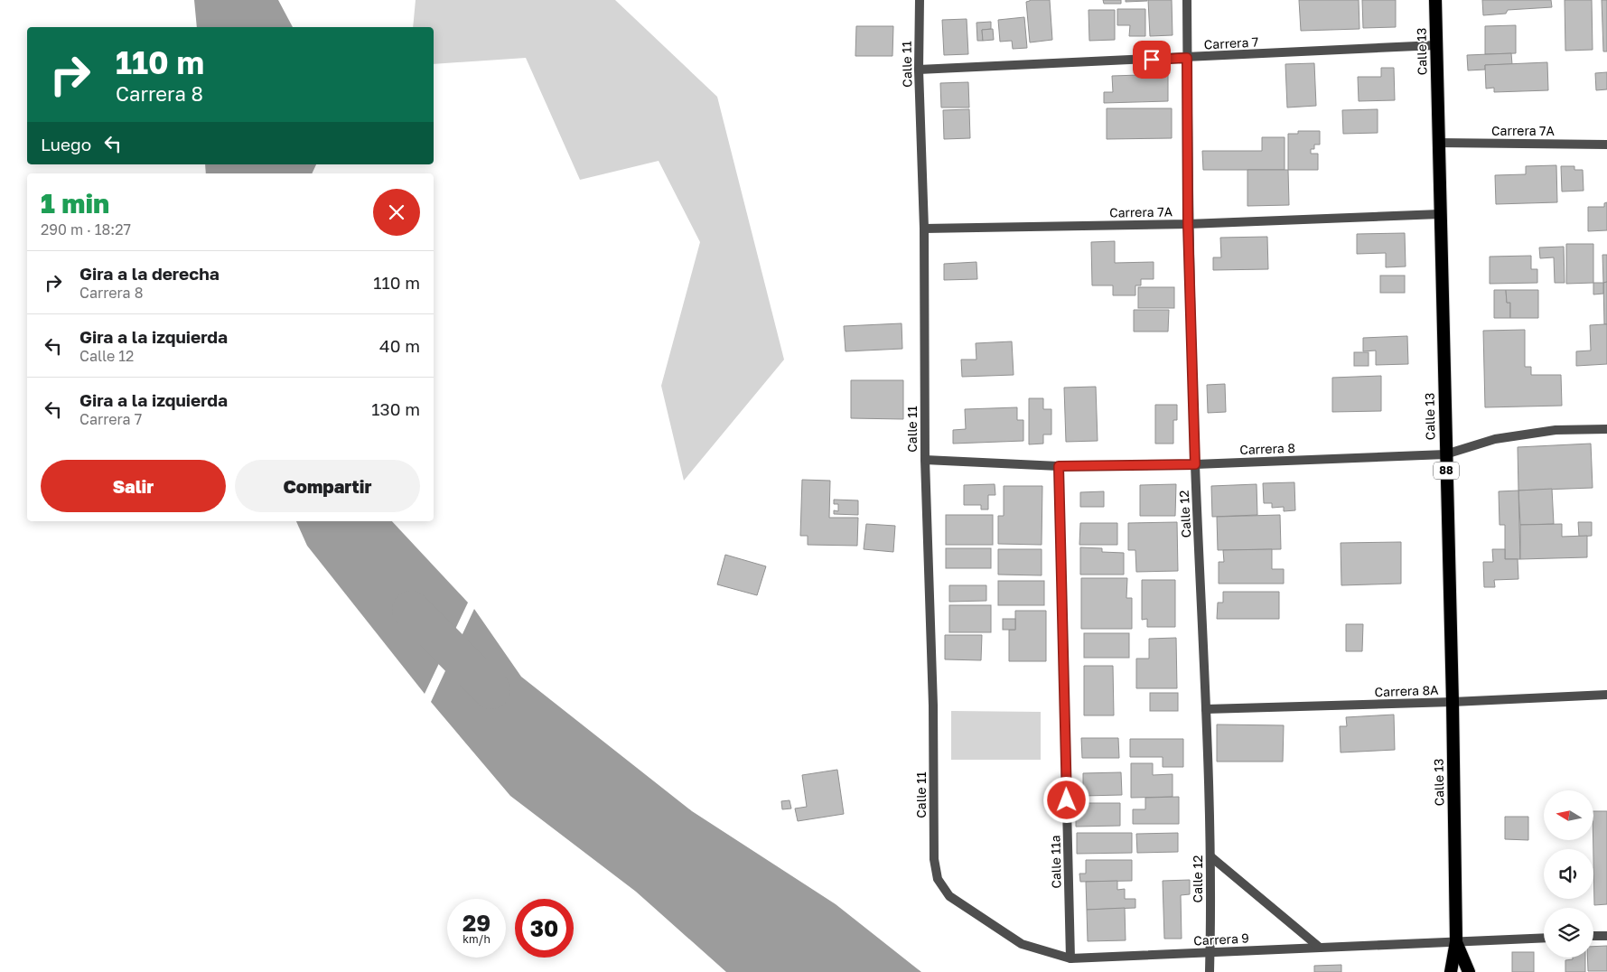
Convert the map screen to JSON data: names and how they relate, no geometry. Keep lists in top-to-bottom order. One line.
{"streets":{"highway":["Calle 13","88"],"street":["Carrera 7","Calle 11","Carrera 7A","Carrera 8","Calle 12","Carrera 8A","Calle 11a","Carrera 9"]},"crossings":[["Carrera 7","Calle 13"],["Carrera 7","Calle 11"],["Carrera 7","Calle 12"],["Calle 13","Carrera 7A"],["Calle 13","Carrera 8"],["Calle 13","Carrera 8A"],["Calle 13","Carrera 9"],["Calle 11","Carrera 7A"],["Calle 11","Carrera 8"],["Calle 11","Carrera 9"],["Carrera 7A","Calle 12"],["Carrera 8","Calle 12"],["Carrera 8","Calle 11a"],["Calle 12","Carrera 8A"],["Calle 12","Carrera 9"],["Calle 11a","Carrera 9"]],"north":"left","page":{"turn":["110 m","Carrera 8"],"then":"Luego","heading":["1 min","290 m · 18:27"],"list":[{"name":"Gira a la derecha","note":"Carrera 8","value":"110 m"},{"name":"Gira a la izquierda","note":"Calle 12","value":"40 m"},{"name":"Gira a la izquierda","note":"Carrera 7","value":"130 m"}],"buttons":["Salir","Compartir"],"speed":"29 km/h","limit":"30"}}
